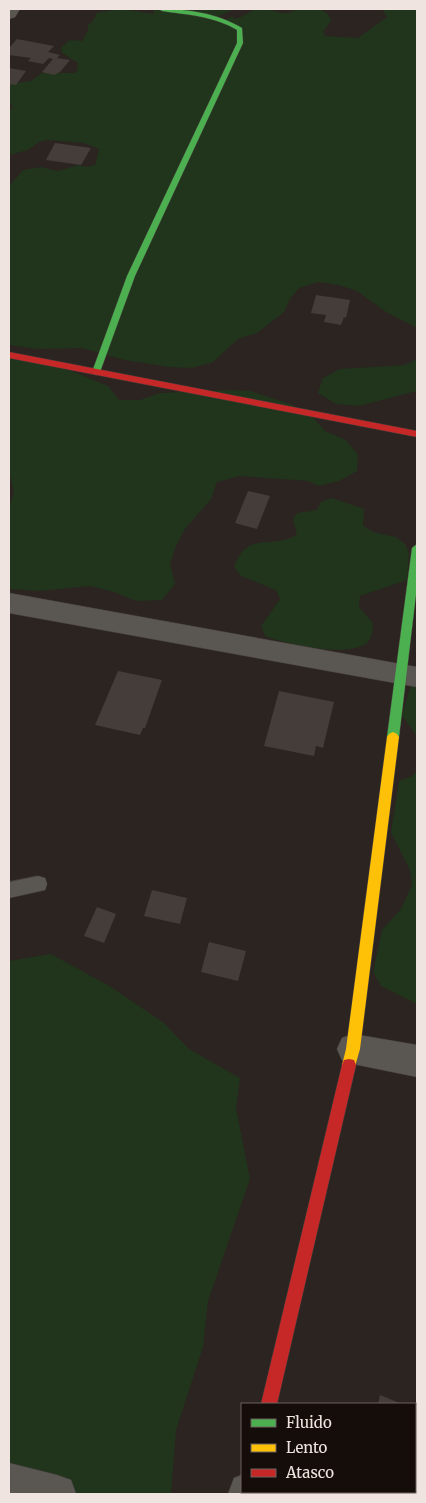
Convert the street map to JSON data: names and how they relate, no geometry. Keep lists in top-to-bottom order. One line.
{"legend":["Fluido","Lento","Atasco"]}
